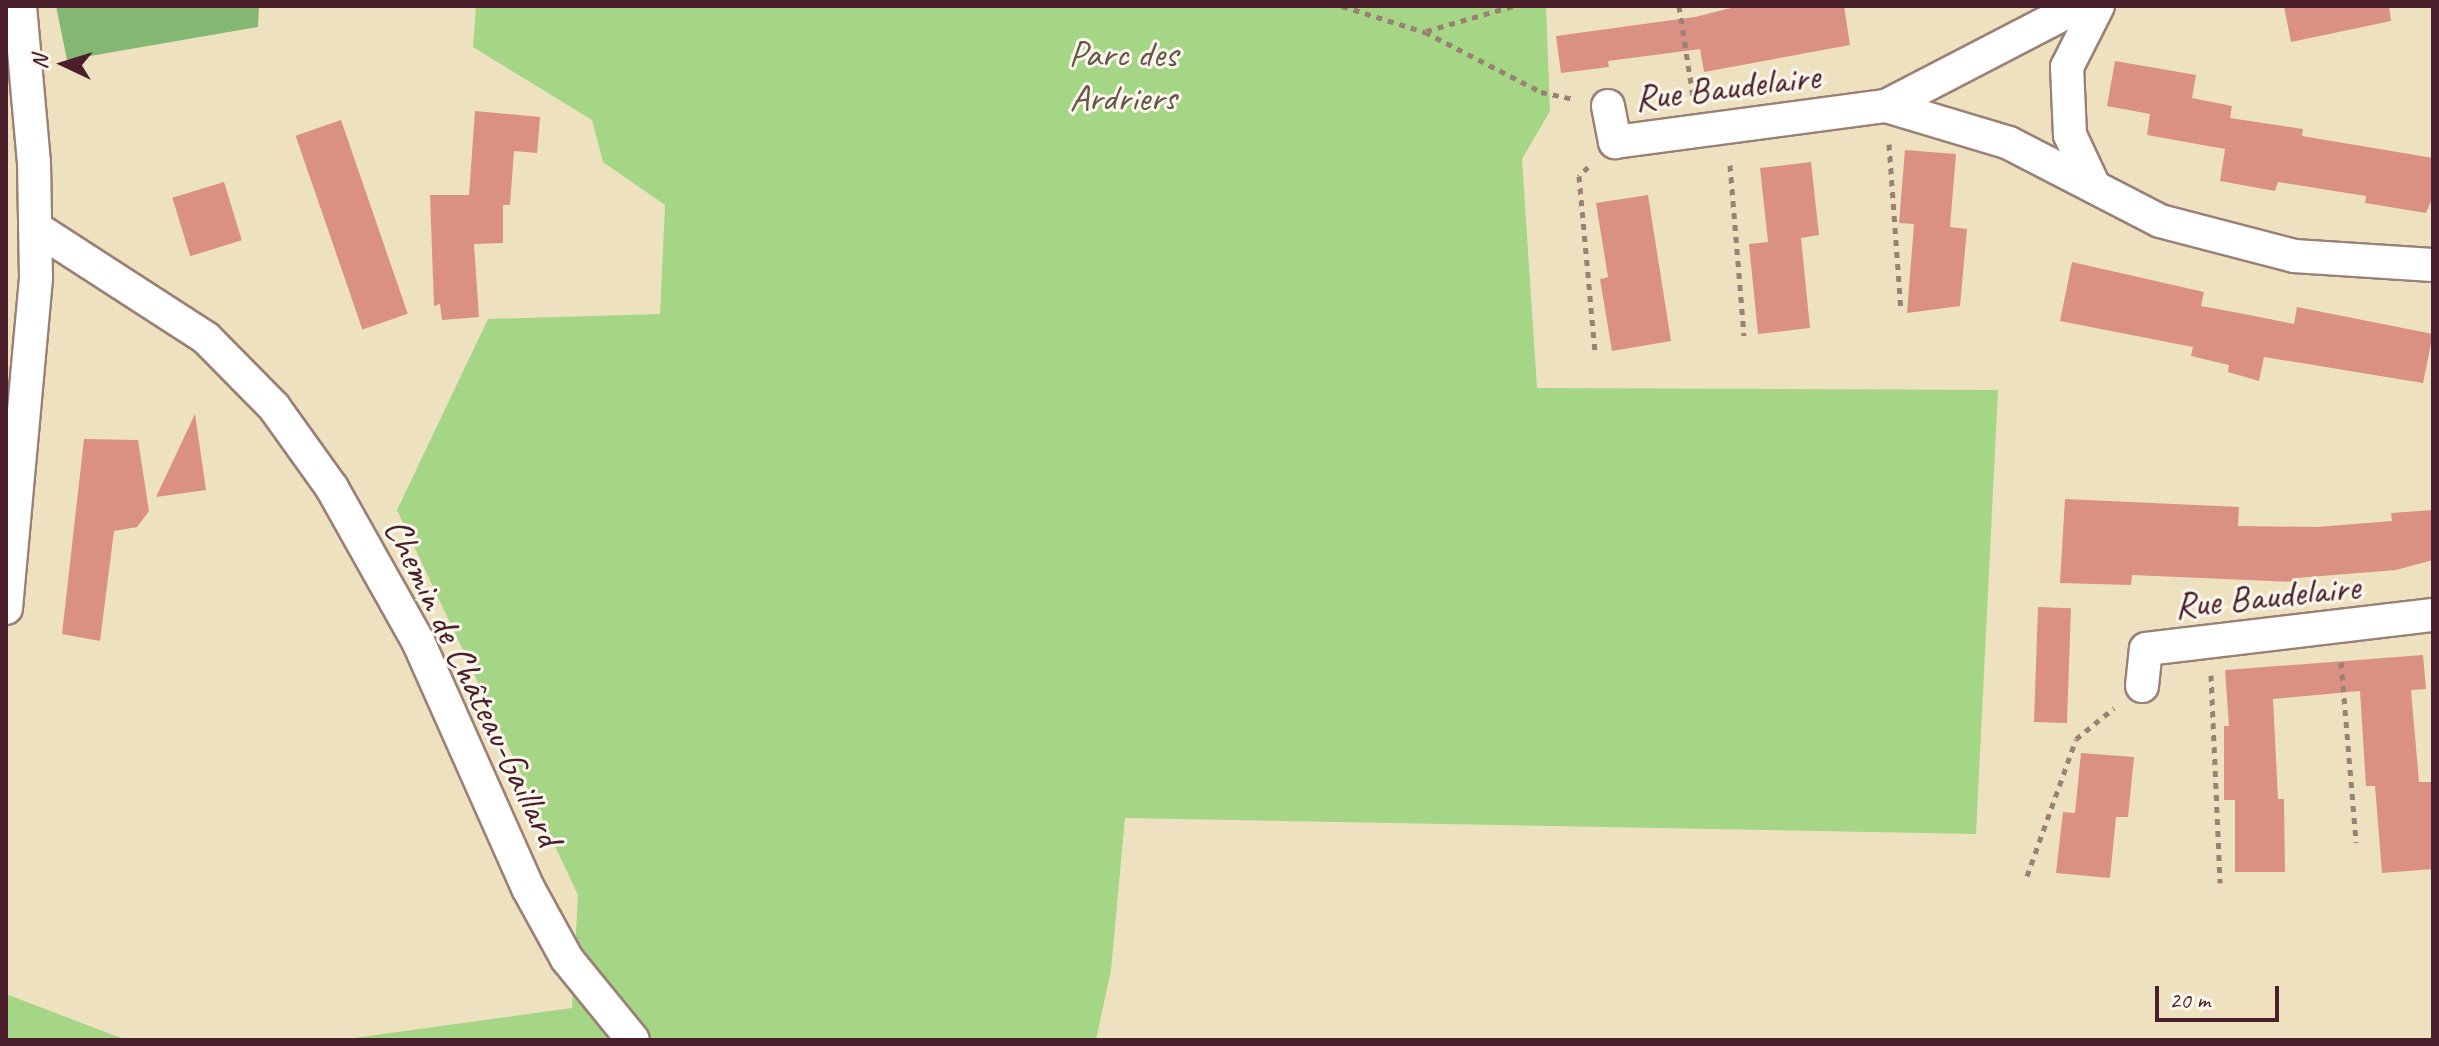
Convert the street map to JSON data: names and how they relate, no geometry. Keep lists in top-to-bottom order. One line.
{"streets":{"street":["Rue Baudelaire","Chemin de Château-Gaillard"]},"parks":["Parc des Ardriers"],"scale_bar":"20 m","north":"left"}
